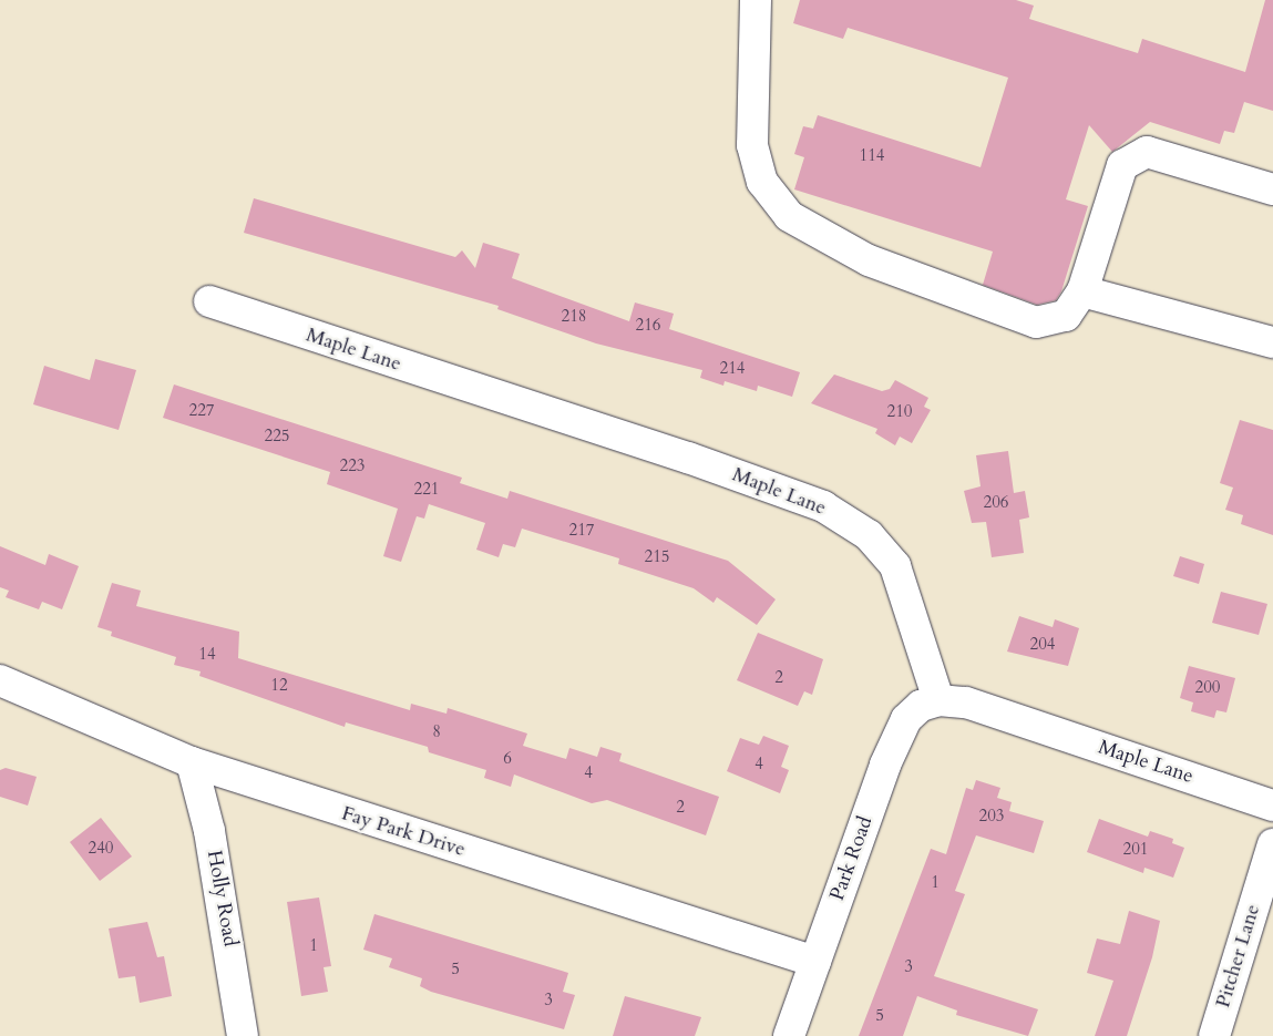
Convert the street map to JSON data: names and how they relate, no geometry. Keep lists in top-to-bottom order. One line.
{"streets":{"street":["Maple Lane","Fay Park Drive","Park Road","Holly Road","Pitcher Lane"]},"crossings":[["Maple Lane","Park Road"],["Fay Park Drive","Park Road"],["Fay Park Drive","Holly Road"]],"house_numbers":["114","218","216","214","227","210","225","223","221","206","217","215","204","14","2","12","200","8","6","4","4","2","203","240","201","1","1","3","5","3","5"]}
